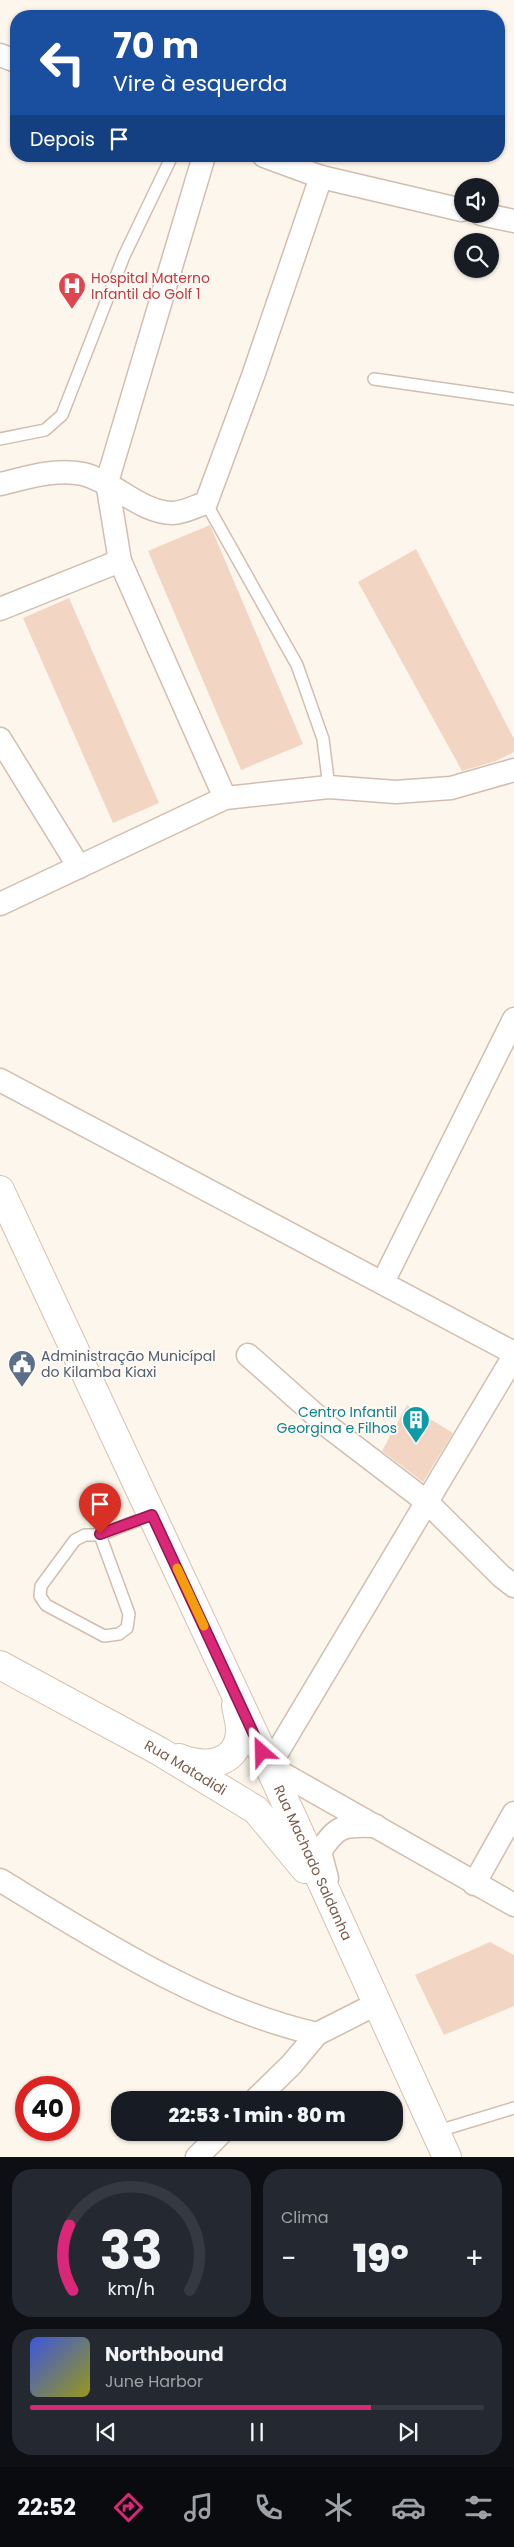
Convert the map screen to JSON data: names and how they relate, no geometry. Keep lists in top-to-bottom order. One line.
{"streets":{"street":["Rua Matadidi","Rua Machado Saldanha"]},"crossings":[["Rua Matadidi","Rua Machado Saldanha"]],"places":{"hospital":["Hospital Materno Infantil do Golf 1"],"public building":["Administração Municípal do Kilamba Kiaxi"],"building":["Centro Infantil Georgina e Filhos"]},"page":{"turn":["70 m","Vire à esquerda"],"then":"Depois","limit":"40","trip":"22:53 · 1 min · 80 m","tile":"Clima","heat":["−","19°","+"],"song":["Northbound","June Harbor"],"tabs":"22:52","gauge":["33","km/h"]}}
